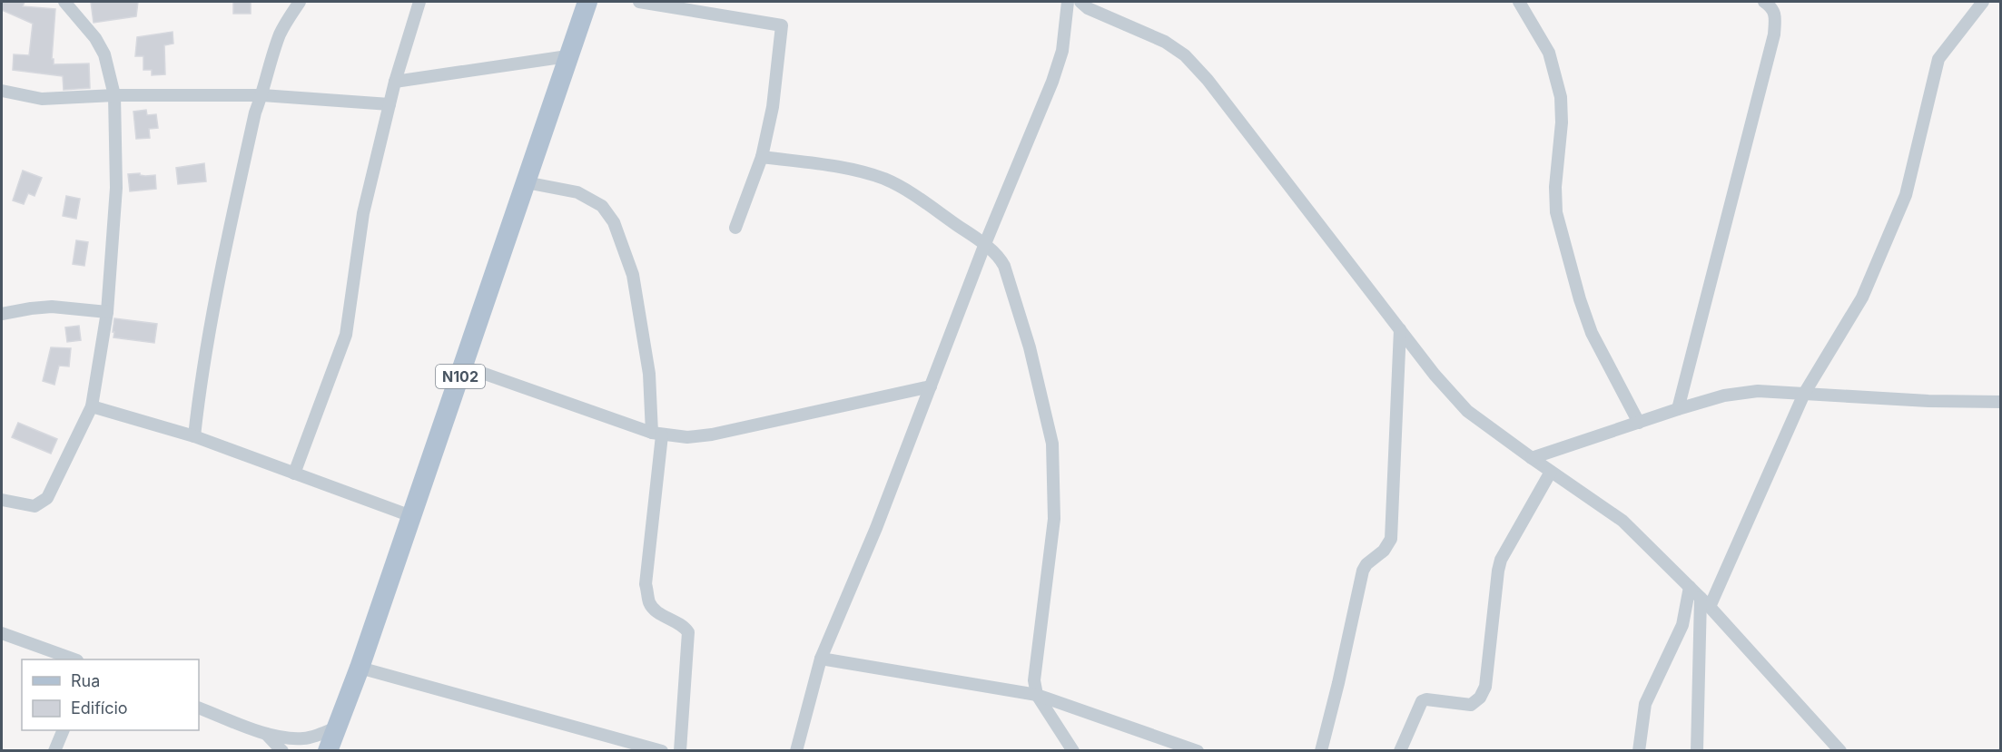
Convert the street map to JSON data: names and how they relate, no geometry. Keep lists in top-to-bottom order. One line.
{"streets":{"main road":["N102"]},"legend":["Rua","Edifício"]}
